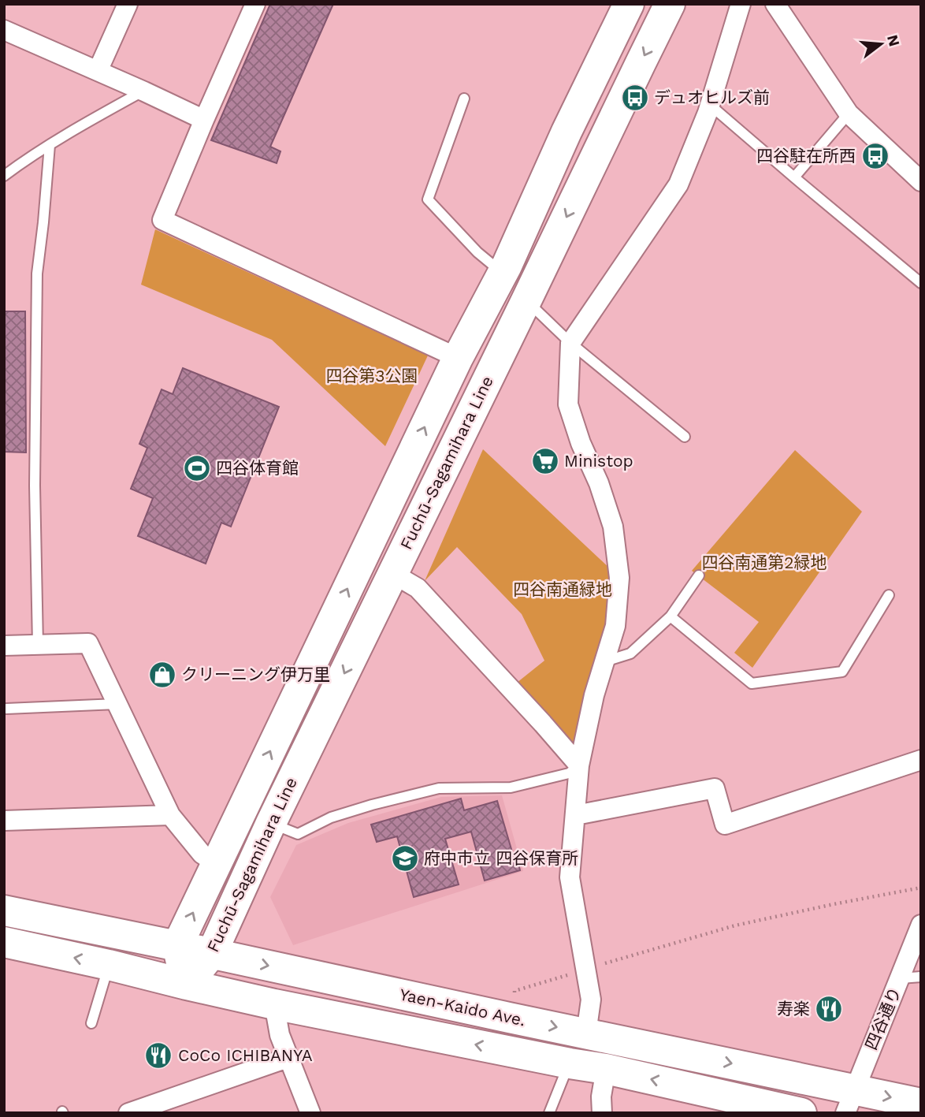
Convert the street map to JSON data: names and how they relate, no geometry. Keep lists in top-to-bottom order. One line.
{"streets":{"main road":["Fuchū-Sagamihara Line","Yaen-Kaido Ave."],"street":["四谷通り"]},"crossings":[["Fuchū-Sagamihara Line","Yaen-Kaido Ave."],["Yaen-Kaido Ave.","四谷通り"]],"parks":["四谷第3公園","四谷南通第2緑地","四谷南通緑地"],"places":{"bus stop":["デュオヒルズ前","四谷駐在所西"],"supermarket":["Ministop"],"sports":["四谷体育館"],"shop":["クリーニング伊万里"],"school or university":["府中市立 四谷保育所"],"restaurant":["寿楽","CoCo ICHIBANYA"]},"north":"right"}
